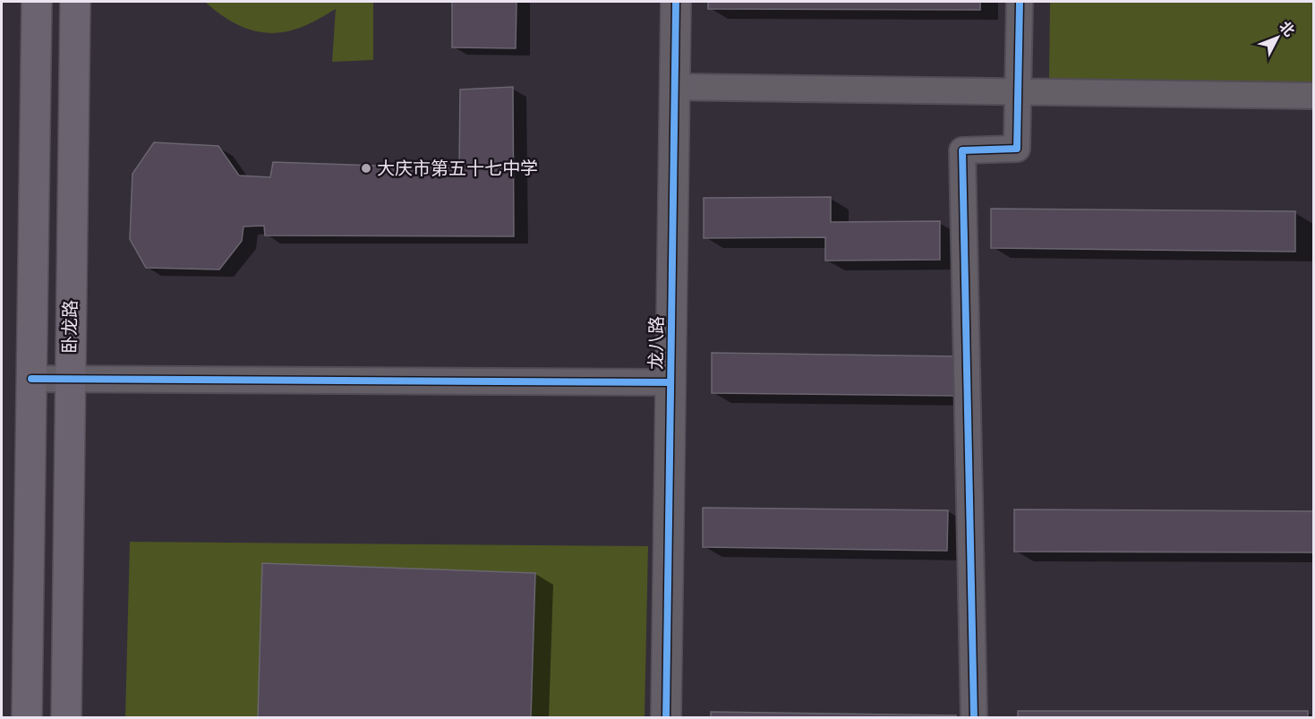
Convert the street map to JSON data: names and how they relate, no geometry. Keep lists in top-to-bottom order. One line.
{"streets":{"main road":["卧龙路"],"street":["龙八路"]},"places":["大庆市第五十七中学"],"north":"top right"}
